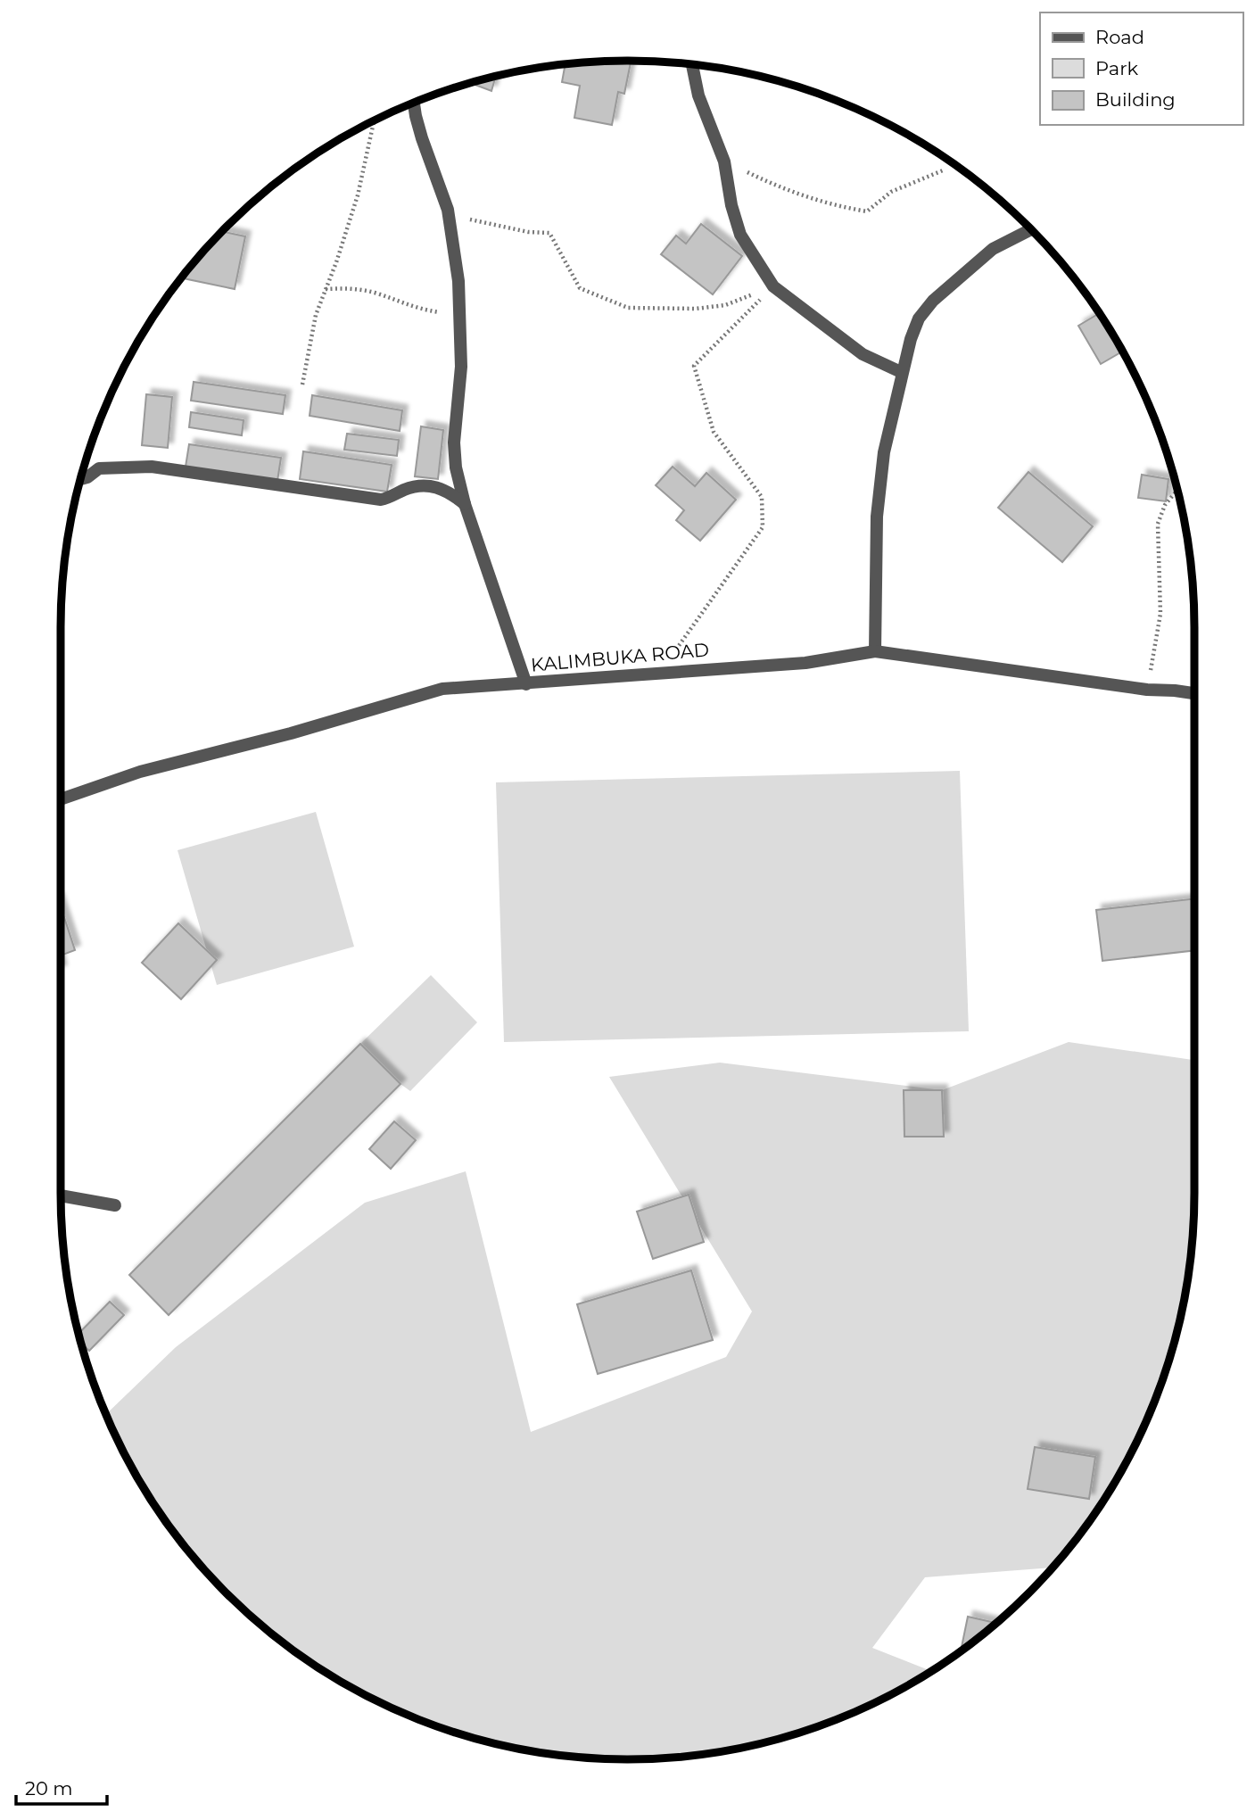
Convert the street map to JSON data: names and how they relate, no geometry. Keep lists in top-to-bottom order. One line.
{"streets":{"street":["KALIMBUKA ROAD"]},"legend":["Road","Park","Building"],"scale_bar":"20 m"}
